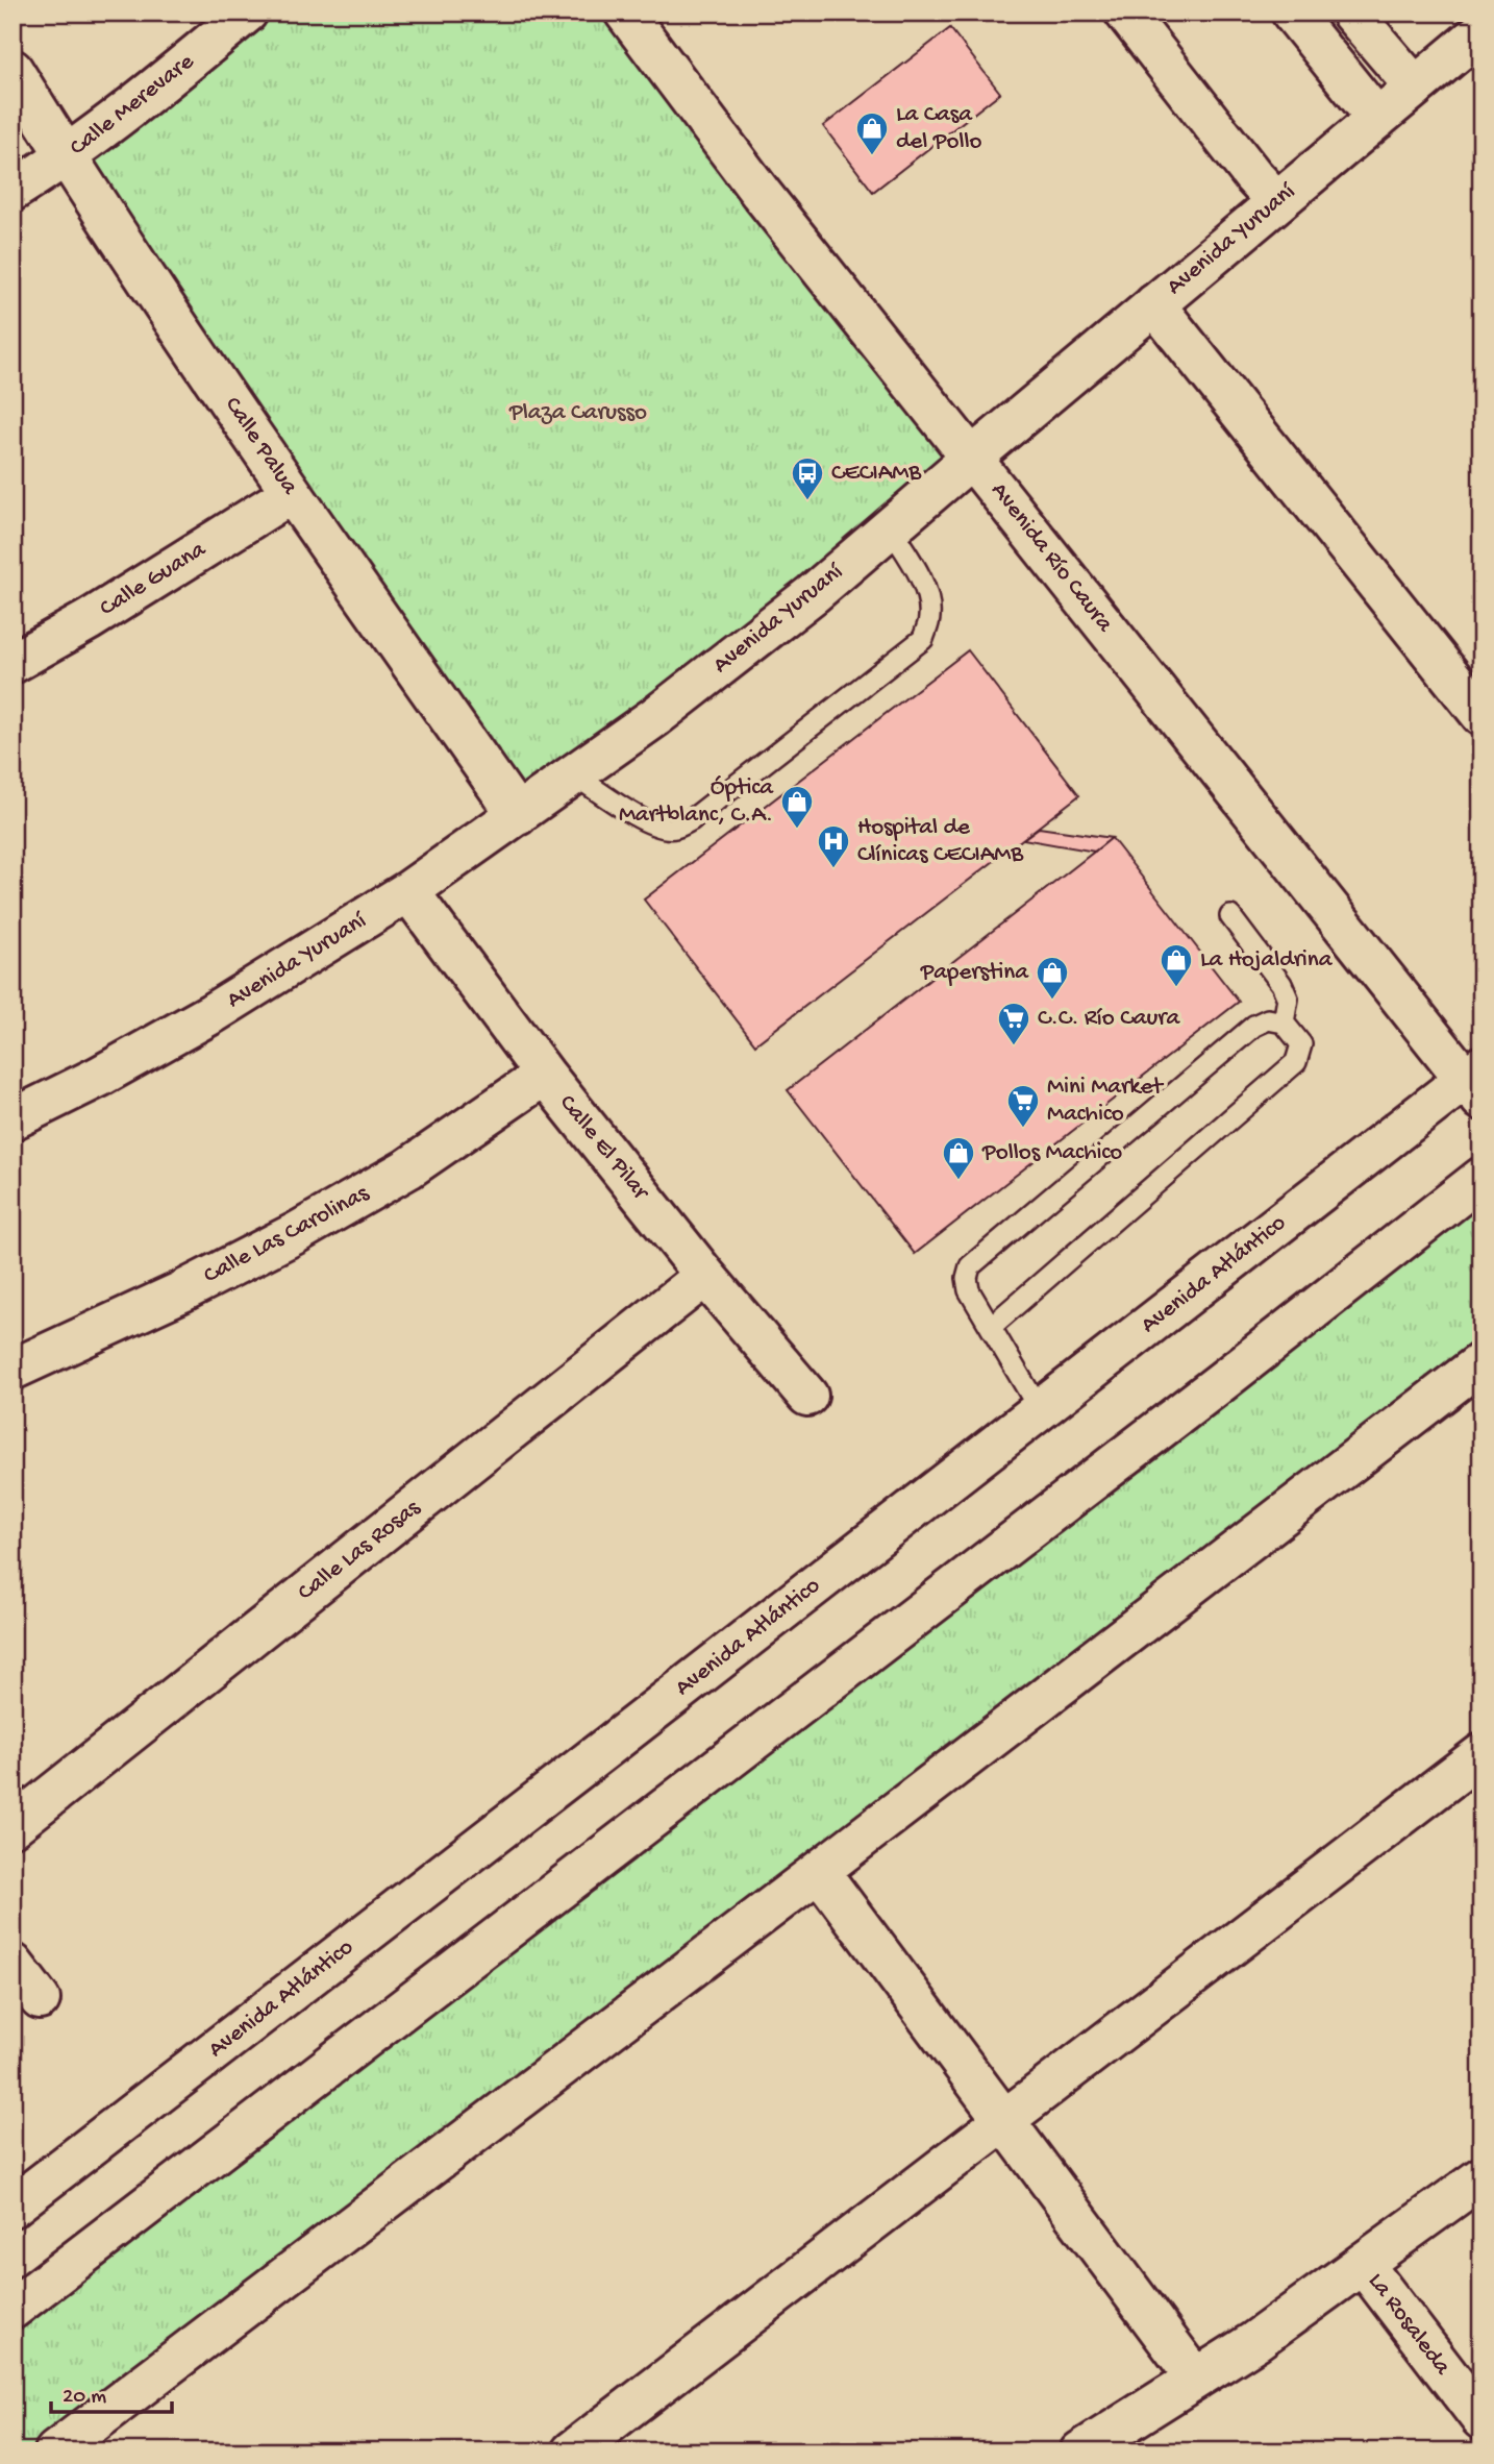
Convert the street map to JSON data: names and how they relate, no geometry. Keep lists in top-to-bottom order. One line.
{"streets":{"street":["Calle Merevare","Avenida Yuruaní","Calle Palua","Avenida Río Caura","Calle Guana","Calle El Pilar","Calle Las Carolinas","Avenida Atlántico","Calle Las Rosas","La Rosaleda"]},"crossings":[["Calle Merevare","Calle Palua"],["Avenida Yuruaní","Calle Palua"],["Avenida Yuruaní","Avenida Río Caura"],["Avenida Yuruaní","Calle El Pilar"],["Calle Palua","Calle Guana"],["Avenida Río Caura","Avenida Atlántico"],["Calle El Pilar","Calle Las Carolinas"],["Calle El Pilar","Calle Las Rosas"]],"parks":["Plaza Carusso"],"places":{"shop":["La Casa del Pollo","Óptica Martblanc, C.A.","La Hojaldrina","Paperstina","Pollos Machico"],"bus stop":["CECIAMB"],"hospital":["Hospital de Clínicas CECIAMB"],"supermarket":["C.C. Río Caura","Mini Market Machico"]},"scale_bar":"20 m"}
